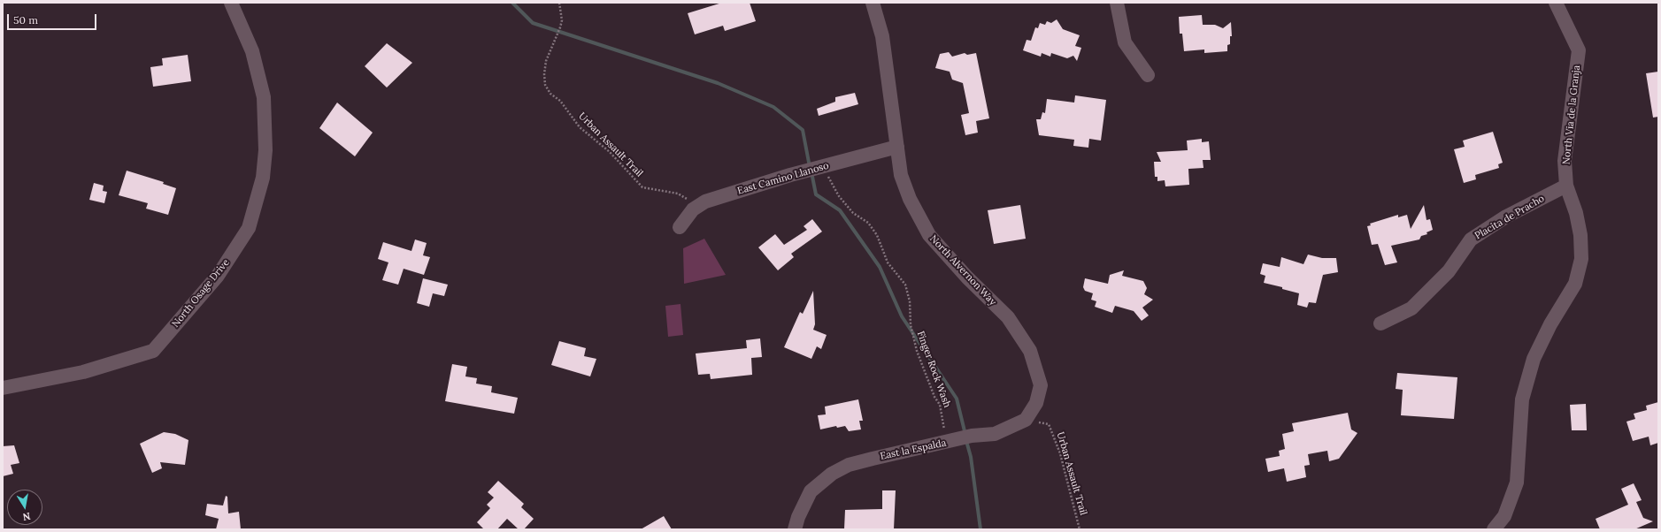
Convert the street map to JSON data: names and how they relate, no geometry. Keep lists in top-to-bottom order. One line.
{"streets":{"street":["North Via de la Granja","East Camino Llanoso","Placita de Pracho","North Alvernon Way","North Osage Drive","East la Espalda"],"path":["Urban Assault Trail","Finger Rock Wash"]},"crossings":[["North Via de la Granja","Placita de Pracho"],["Urban Assault Trail","East Camino Llanoso"],["Urban Assault Trail","North Alvernon Way"],["Urban Assault Trail","East la Espalda"],["East Camino Llanoso","North Alvernon Way"],["North Alvernon Way","East la Espalda"],["Finger Rock Wash","East la Espalda"]],"scale_bar":"50 m","north":"bottom"}
